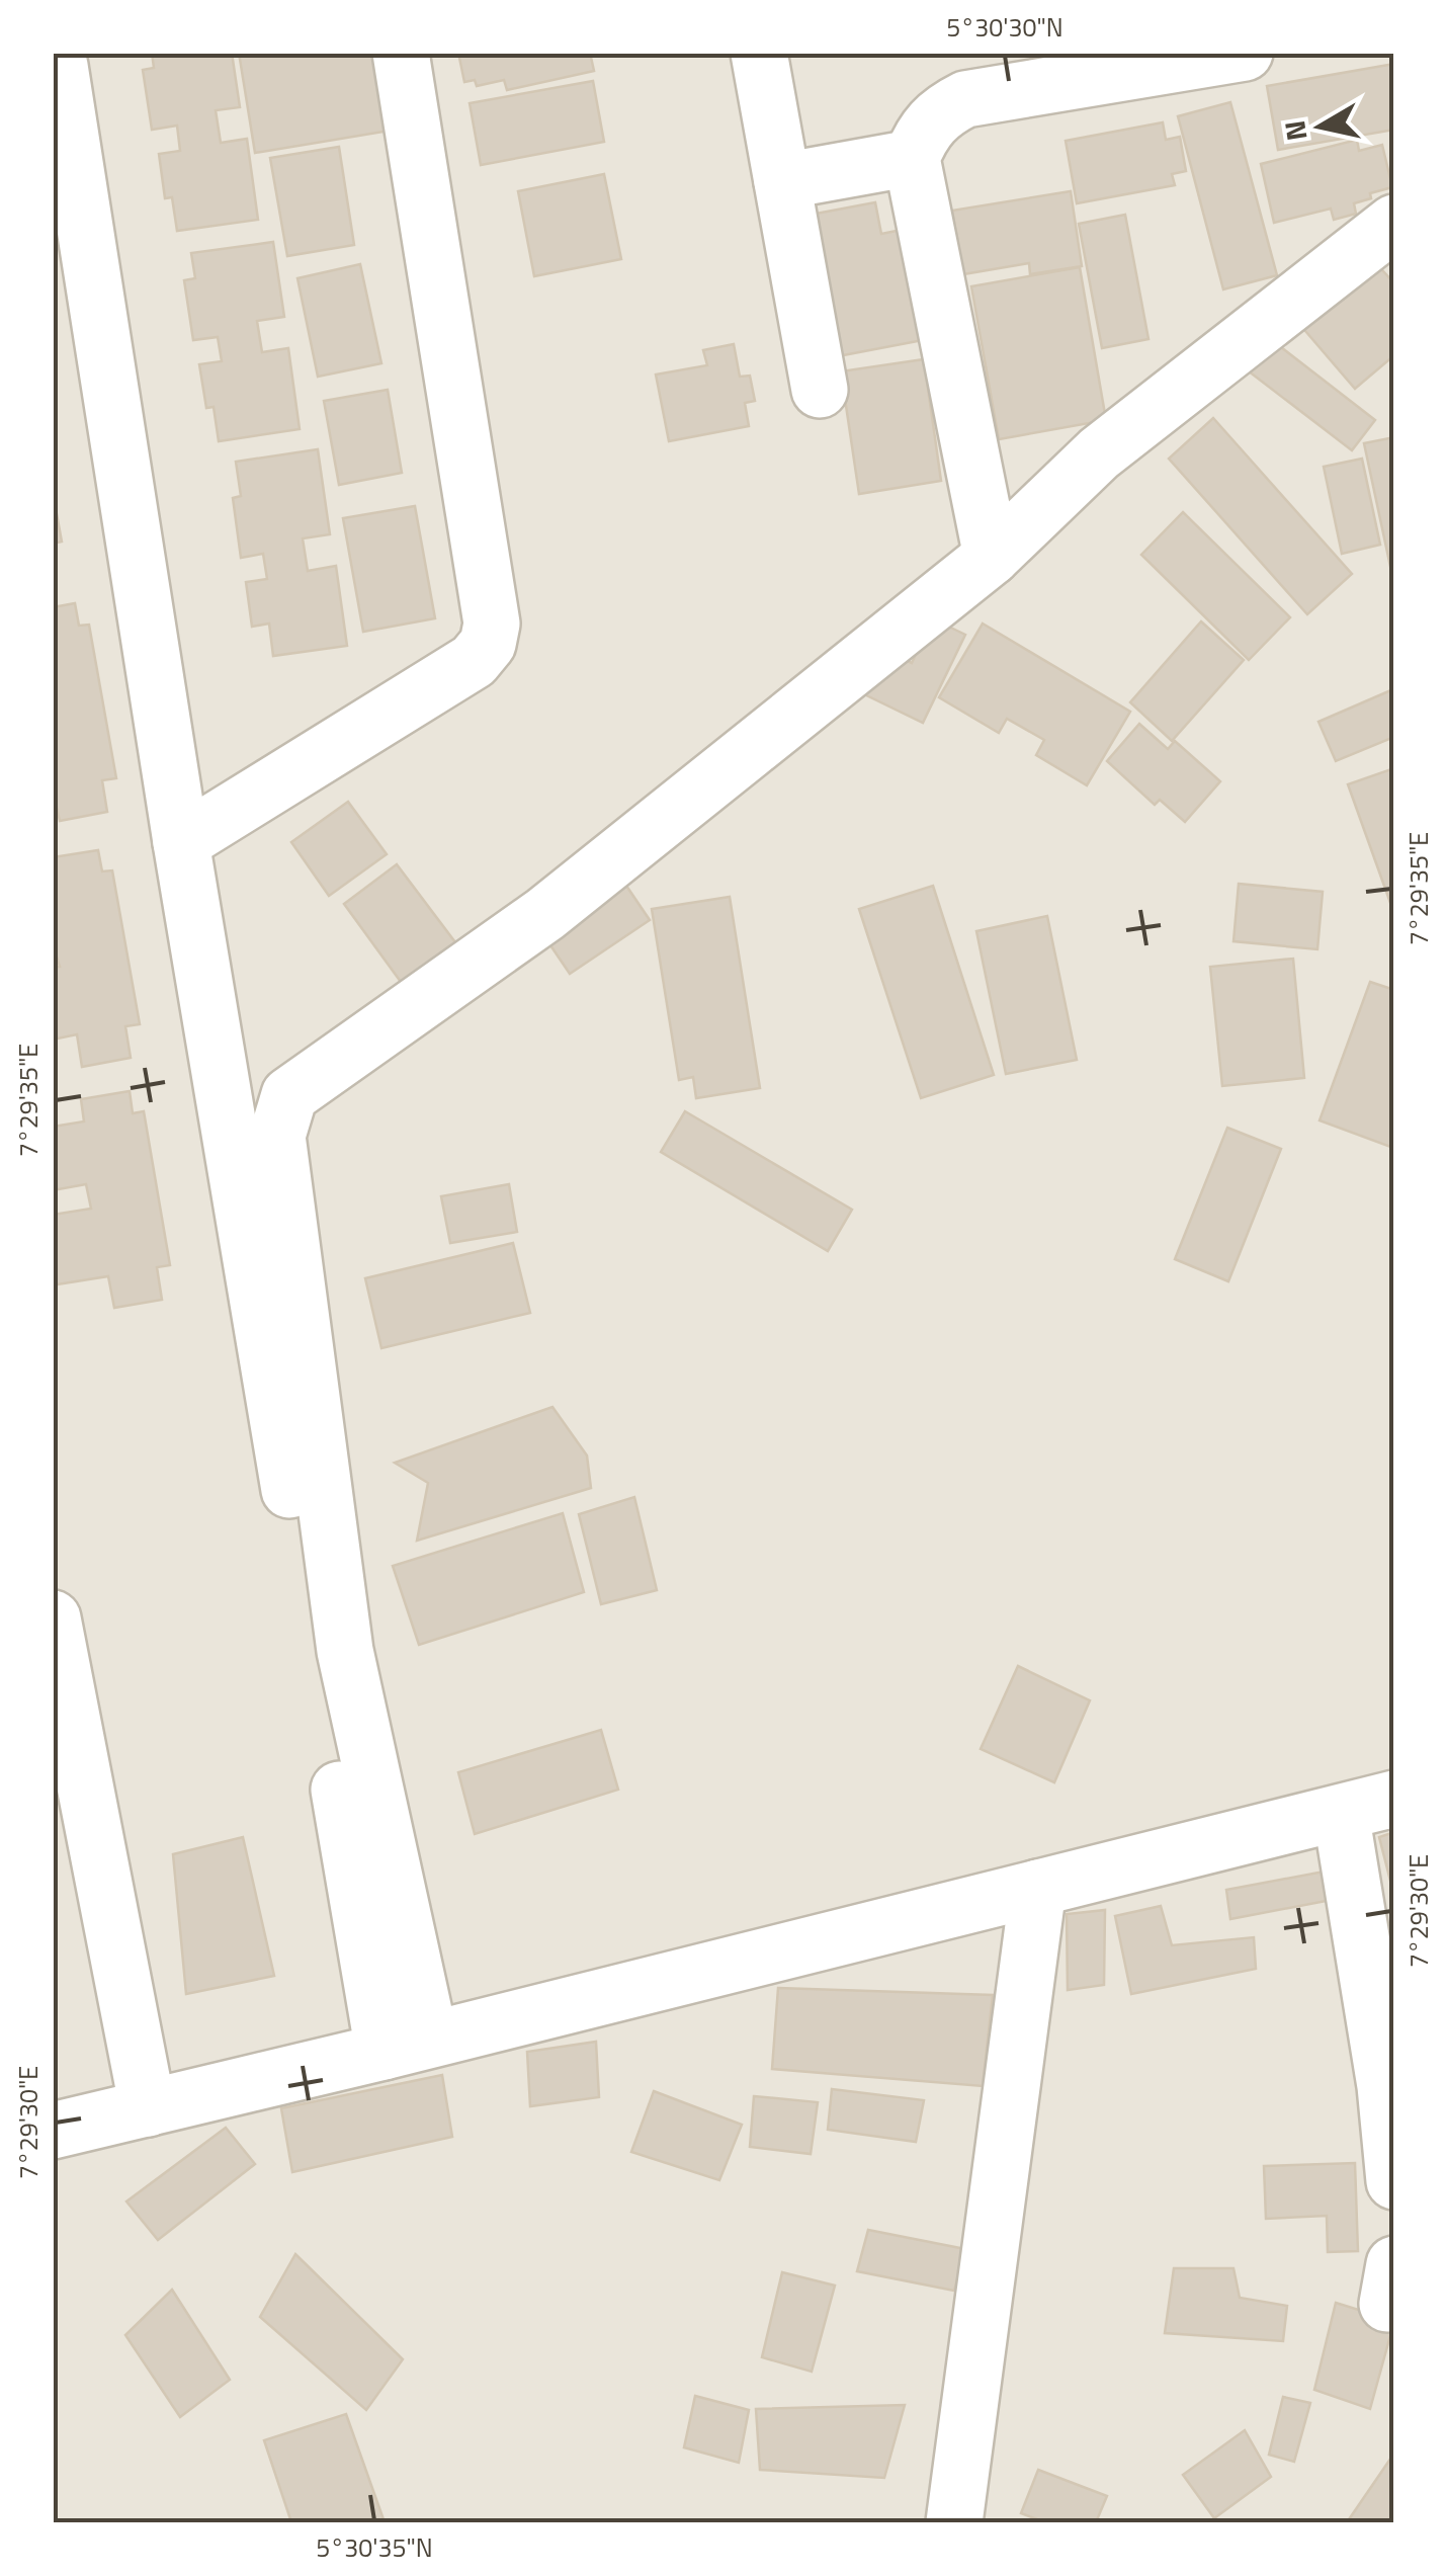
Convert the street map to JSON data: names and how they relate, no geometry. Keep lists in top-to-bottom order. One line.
{"north":"left","coordinates":["5°30'30\"N","7°29'35\"E","7°29'30\"E","5°30'35\"N"]}
